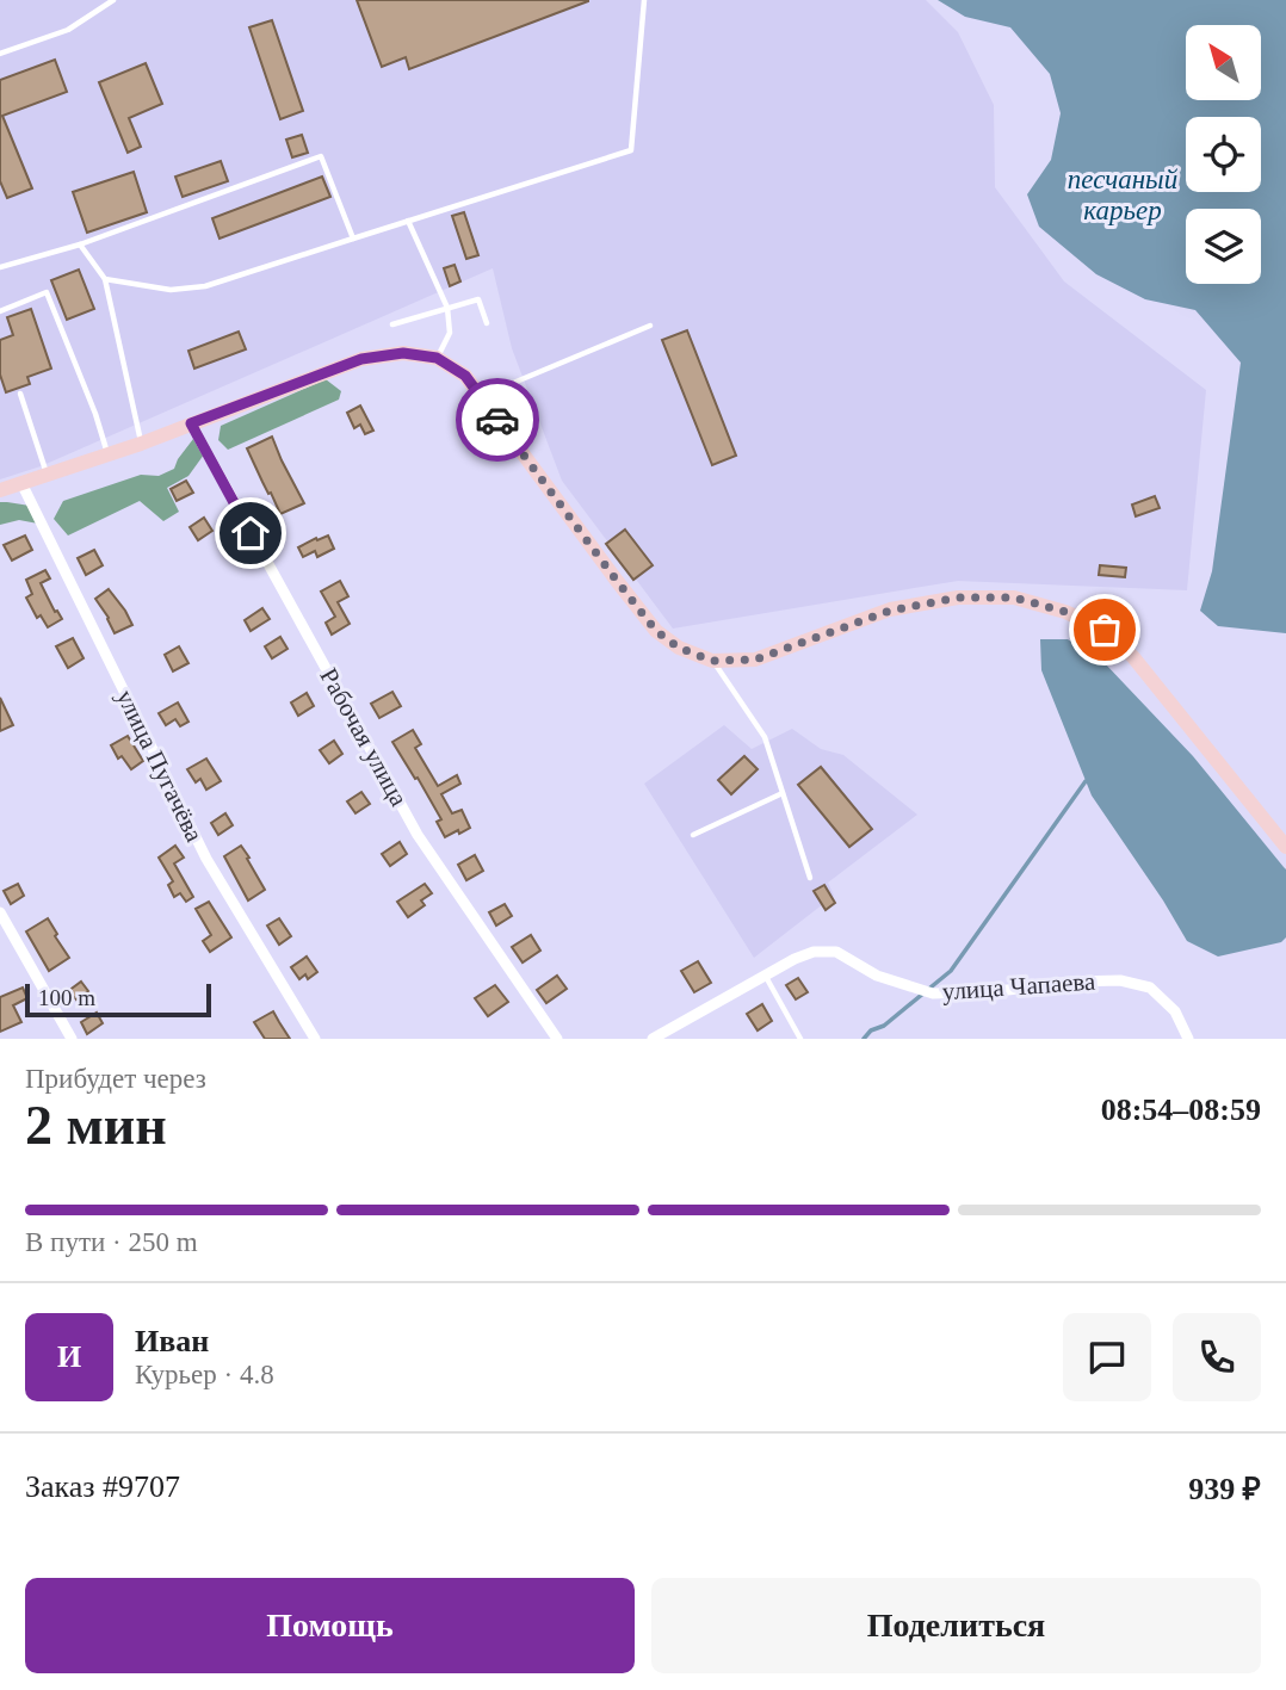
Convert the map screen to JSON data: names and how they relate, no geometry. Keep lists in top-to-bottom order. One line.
{"streets":{"street":["Рабочая улица","улица Пугачёва","улица Чапаева"]},"water":["песчаный карьер"],"scale_bar":"100 m","north":"top left","page":{"scale":"100 m","heading":["2 мин","Прибудет через","08:54–08:59"],"panel":["Иван","Курьер · 4.8","Заказ #9707","939 ₽"],"bar":"В пути · 250 m","round":"И","buttons":["Помощь","Поделиться"]}}
